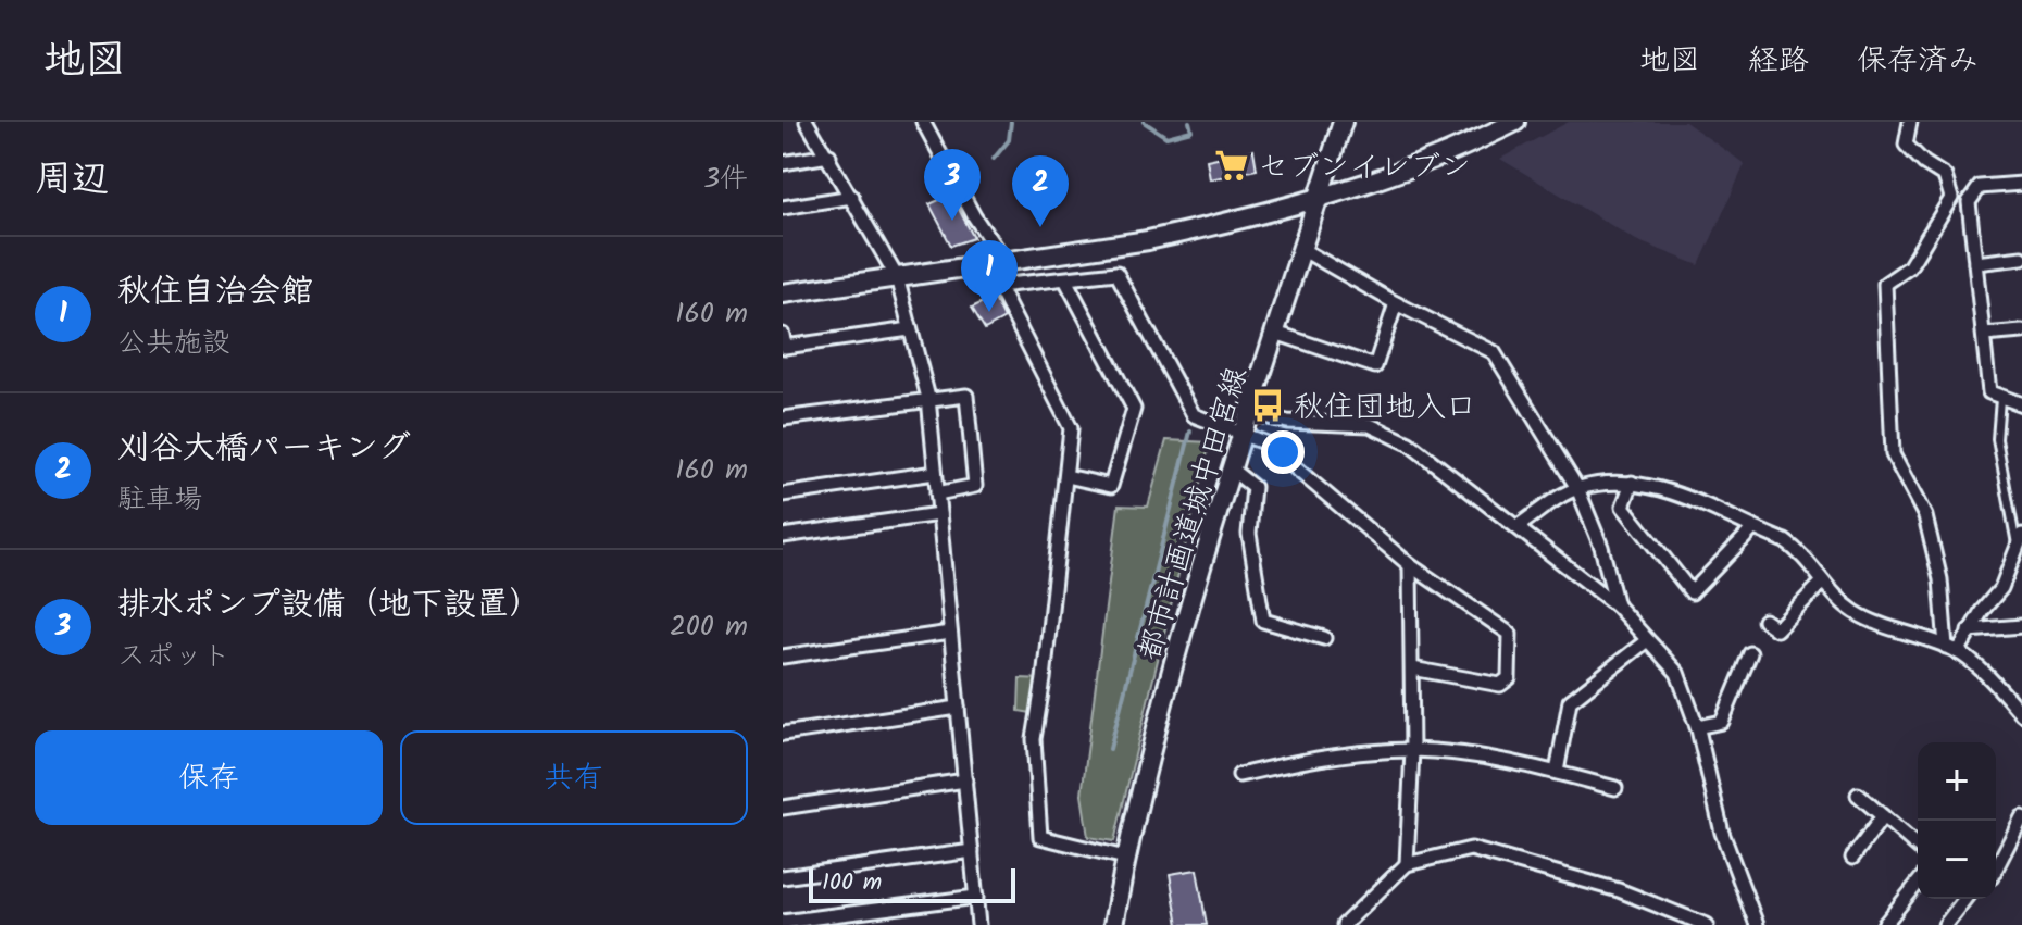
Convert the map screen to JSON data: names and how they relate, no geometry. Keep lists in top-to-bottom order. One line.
{"streets":{"street":["都市計画道城中田宮線"]},"places":{"supermarket":["セブンイレブン"],"bus stop":["秋住団地入口"]},"scale_bar":"100 m","page":{"header":"地図","nav":["地図","経路","保存済み"],"heading":["周辺","3件"],"pins":["3","2","1"],"list":[{"mark":"1","name":"秋住自治会館","note":"公共施設","value":"160 m"},{"mark":"2","name":"刈谷大橋パーキング","note":"駐車場","value":"160 m"},{"mark":"3","name":"排水ポンプ設備（地下設置）","note":"スポット","value":"200 m"}],"buttons":["保存","共有"],"map_buttons":["+","−"],"scale":"100 m"}}
